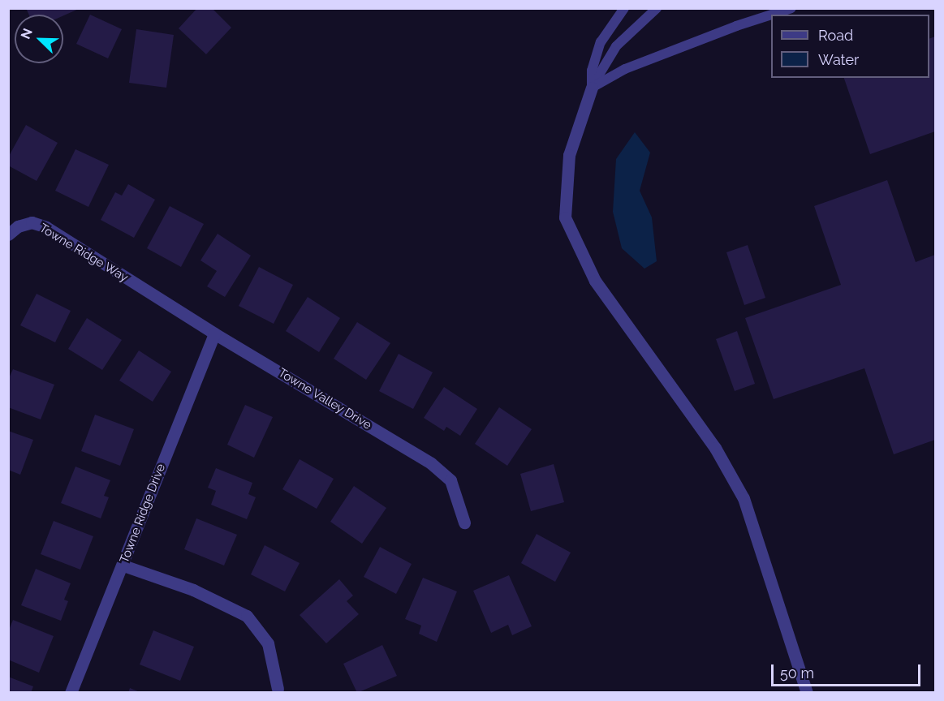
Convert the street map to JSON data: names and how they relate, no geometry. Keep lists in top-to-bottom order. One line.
{"streets":{"street":["Towne Ridge Way","Towne Valley Drive","Towne Ridge Drive"]},"crossings":[["Towne Ridge Way","Towne Valley Drive"],["Towne Valley Drive","Towne Ridge Drive"]],"legend":["Road","Water"],"scale_bar":"50 m","north":"top left"}
